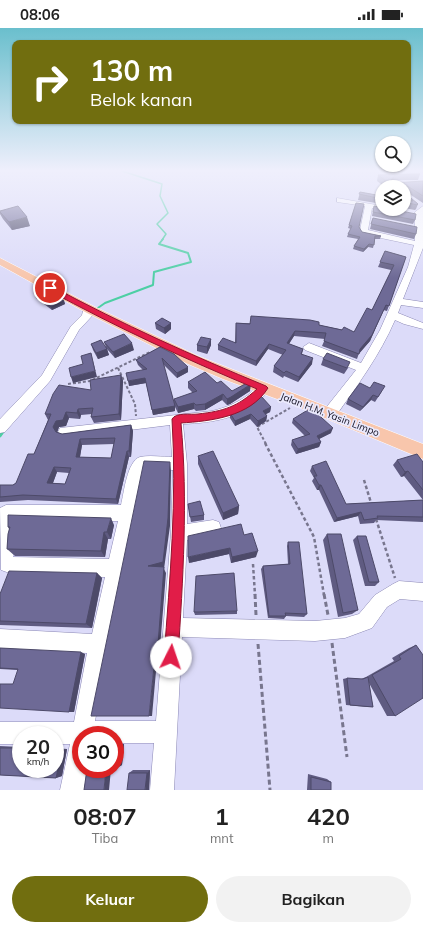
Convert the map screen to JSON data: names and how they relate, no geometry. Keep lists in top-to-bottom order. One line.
{"streets":{"main road":["Jalan H.M. Yasin Limpo"]},"page":{"status":"08:06","turn":["130 m","Belok kanan"],"speed":"20 km/h","limit":"30","eta":["08:07","Tiba","1","mnt","420","m"],"buttons":["Keluar","Bagikan"]}}
